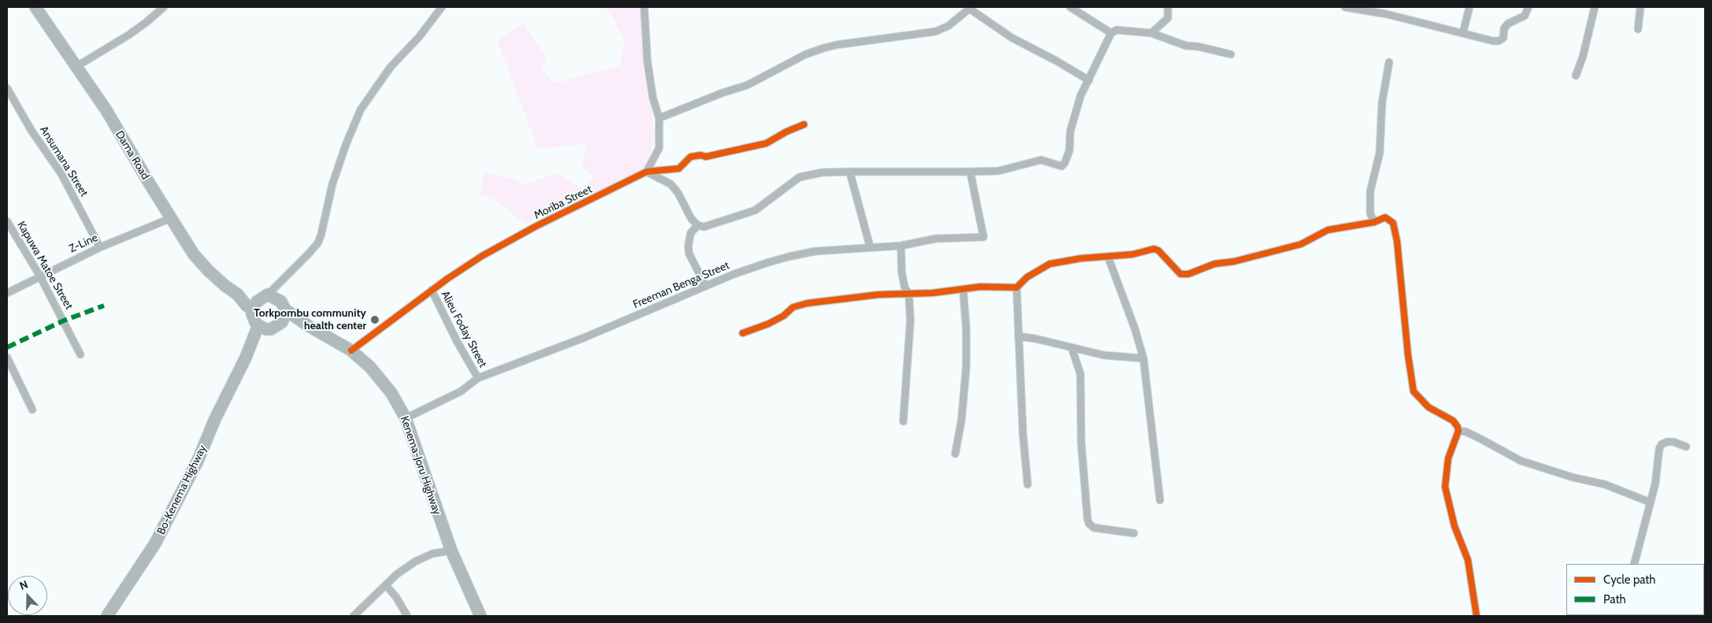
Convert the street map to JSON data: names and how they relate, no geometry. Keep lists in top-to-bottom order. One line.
{"streets":{"highway":["Dama Road","Kenema-Joru Highway","Bo-Kenema Highway"],"street":["Ansumana Street","Moriba Street","Z-Line","Kapuwa Matoe Street","Freeman Benga Street","Alieu Foday Street"]},"crossings":[["Dama Road","Z-Line"],["Dama Road","Kenema-Joru Highway"],["Dama Road","Bo-Kenema Highway"],["Ansumana Street","Z-Line"],["Moriba Street","Alieu Foday Street"],["Moriba Street","Kenema-Joru Highway"],["Z-Line","Kapuwa Matoe Street"],["Freeman Benga Street","Alieu Foday Street"],["Freeman Benga Street","Kenema-Joru Highway"],["Kenema-Joru Highway","Bo-Kenema Highway"]],"places":["Torkpombu community health center"],"legend":["Cycle path","Path"],"north":"top"}
